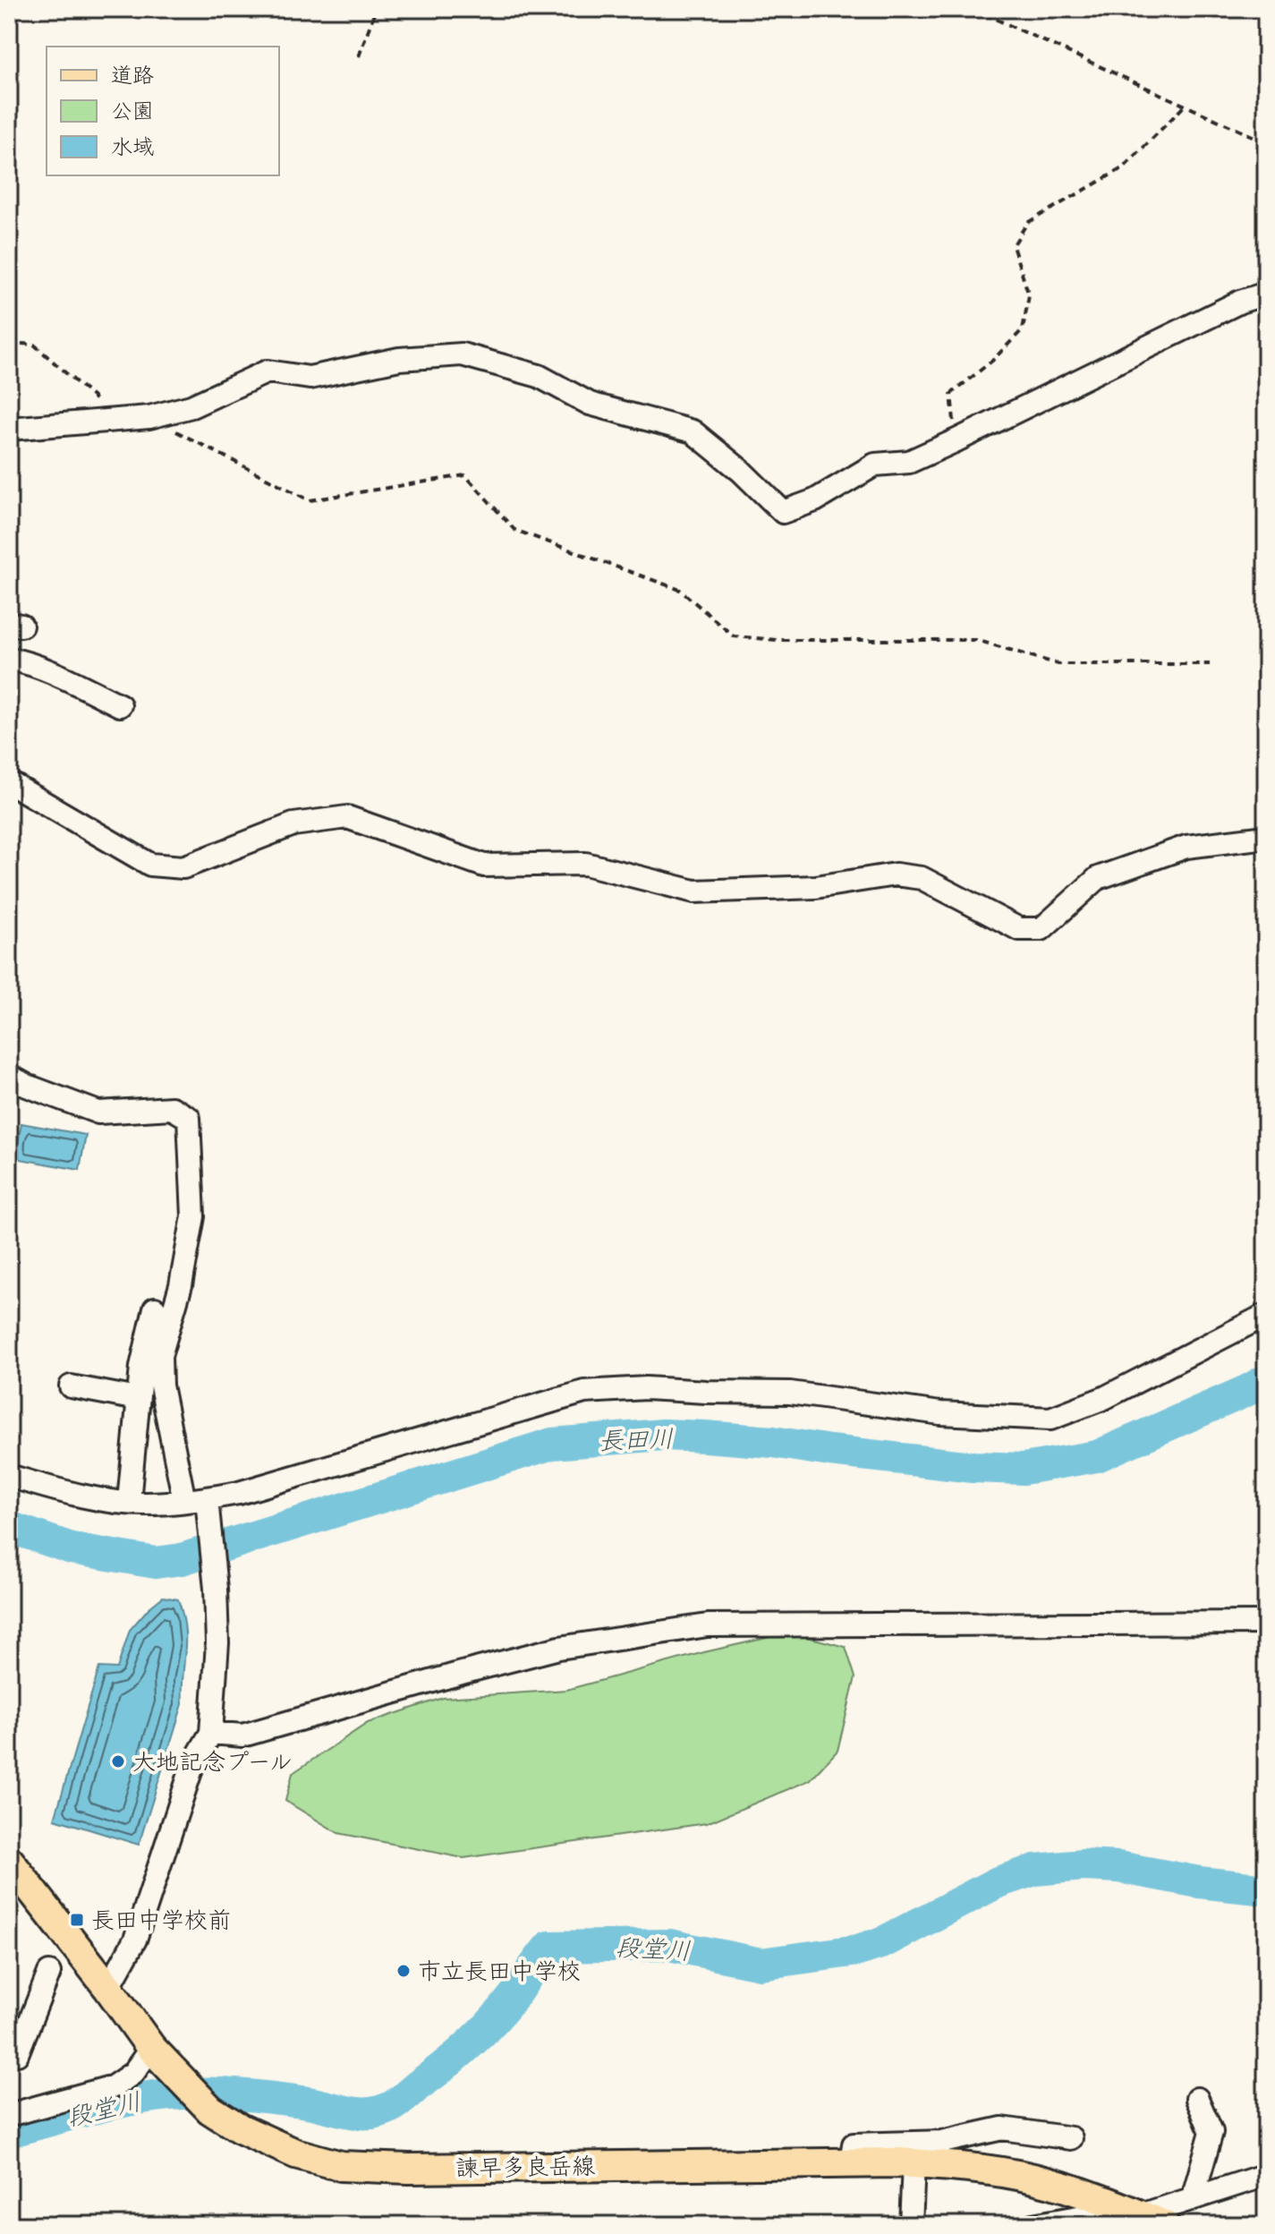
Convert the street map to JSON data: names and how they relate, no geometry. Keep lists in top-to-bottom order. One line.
{"streets":{"main road":["諫早多良岳線"]},"water":["長田川","段堂川"],"places":{"other":["大地記念プール","市立長田中学校"],"transit":["長田中学校前"]},"legend":["道路","公園","水域"]}
